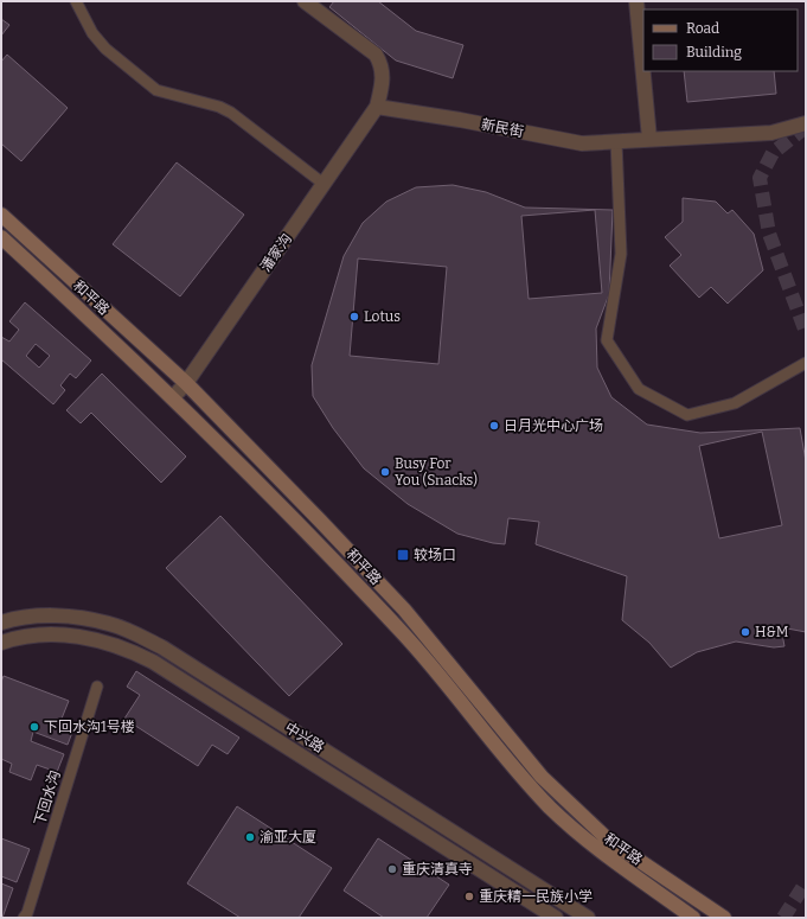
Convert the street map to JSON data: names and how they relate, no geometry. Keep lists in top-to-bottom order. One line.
{"streets":{"main road":["和平路"],"street":["新民街","潘家沟","中兴路"],"lane":["下回水沟"]},"crossings":[["新民街","潘家沟"],["潘家沟","和平路"]],"places":{"other":["Lotus","日月光中心广场","Busy For You (Snacks)","H&M","下回水沟1号楼","渝亚大厦","重庆清真寺","重庆精一民族小学"],"transit":["较场口"]},"legend":["Road","Building"]}
